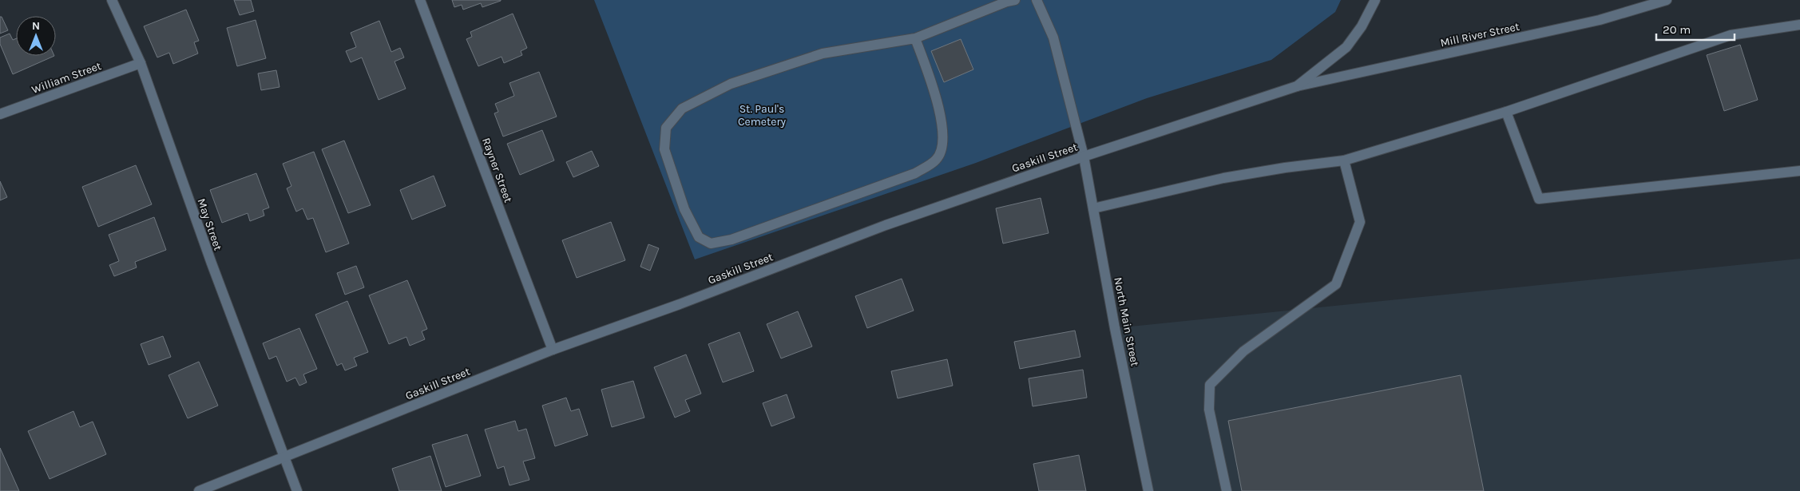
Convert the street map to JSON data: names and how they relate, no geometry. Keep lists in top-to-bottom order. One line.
{"streets":{"street":["Mill River Street","William Street","Gaskill Street","Rayner Street","May Street","North Main Street"]},"crossings":[["Mill River Street","Gaskill Street"],["William Street","May Street"],["Gaskill Street","Rayner Street"],["Gaskill Street","May Street"],["Gaskill Street","North Main Street"]],"parks":["St. Paul's Cemetery"],"scale_bar":"20 m","north":"top"}
